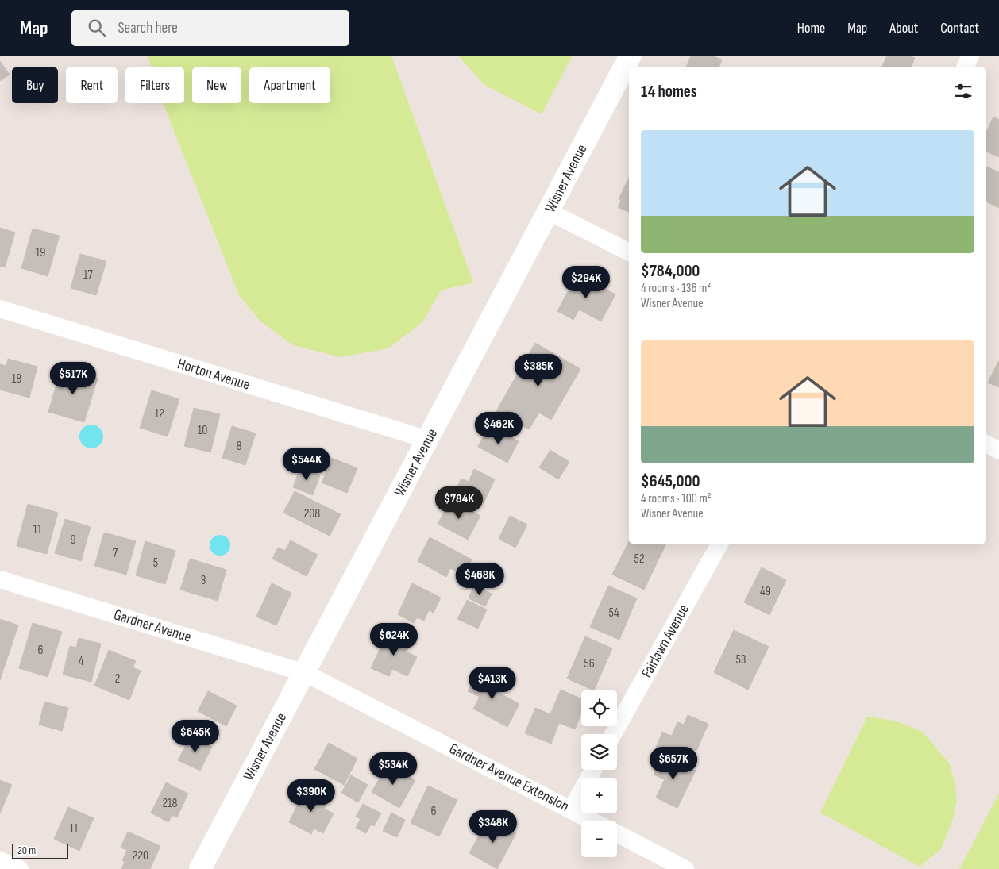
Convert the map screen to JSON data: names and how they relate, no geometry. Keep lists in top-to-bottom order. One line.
{"streets":{"street":["Wisner Avenue","Horton Avenue","Gardner Avenue","Fairlawn Avenue","Gardner Avenue Extension"]},"crossings":[["Wisner Avenue","Horton Avenue"],["Wisner Avenue","Gardner Avenue"],["Wisner Avenue","Gardner Avenue Extension"],["Gardner Avenue","Gardner Avenue Extension"]],"house_numbers":["19","17","18","12","10","8","208","11","9","7","52","5","3","49","54","6","53","4","56","2","218","6","11","220"],"scale_bar":"20 m","page":{"header":"Map","search":"Search here","nav":["Home","Map","About","Contact"],"chip":["Buy","Rent","Filters","New","Apartment"],"heading":"14 homes","list":[{"name":"$784,000","note":"4 rooms · 136 m² · Wisner Avenue"},{"name":"$645,000","note":"4 rooms · 100 m² · Wisner Avenue"}],"price":["$294K","$385K","$517K","$462K","$544K","$784K","$468K","$624K","$413K","$645K","$657K","$534K","$390K","$348K"],"map_buttons":["+","−"],"scale":"20 m"}}
